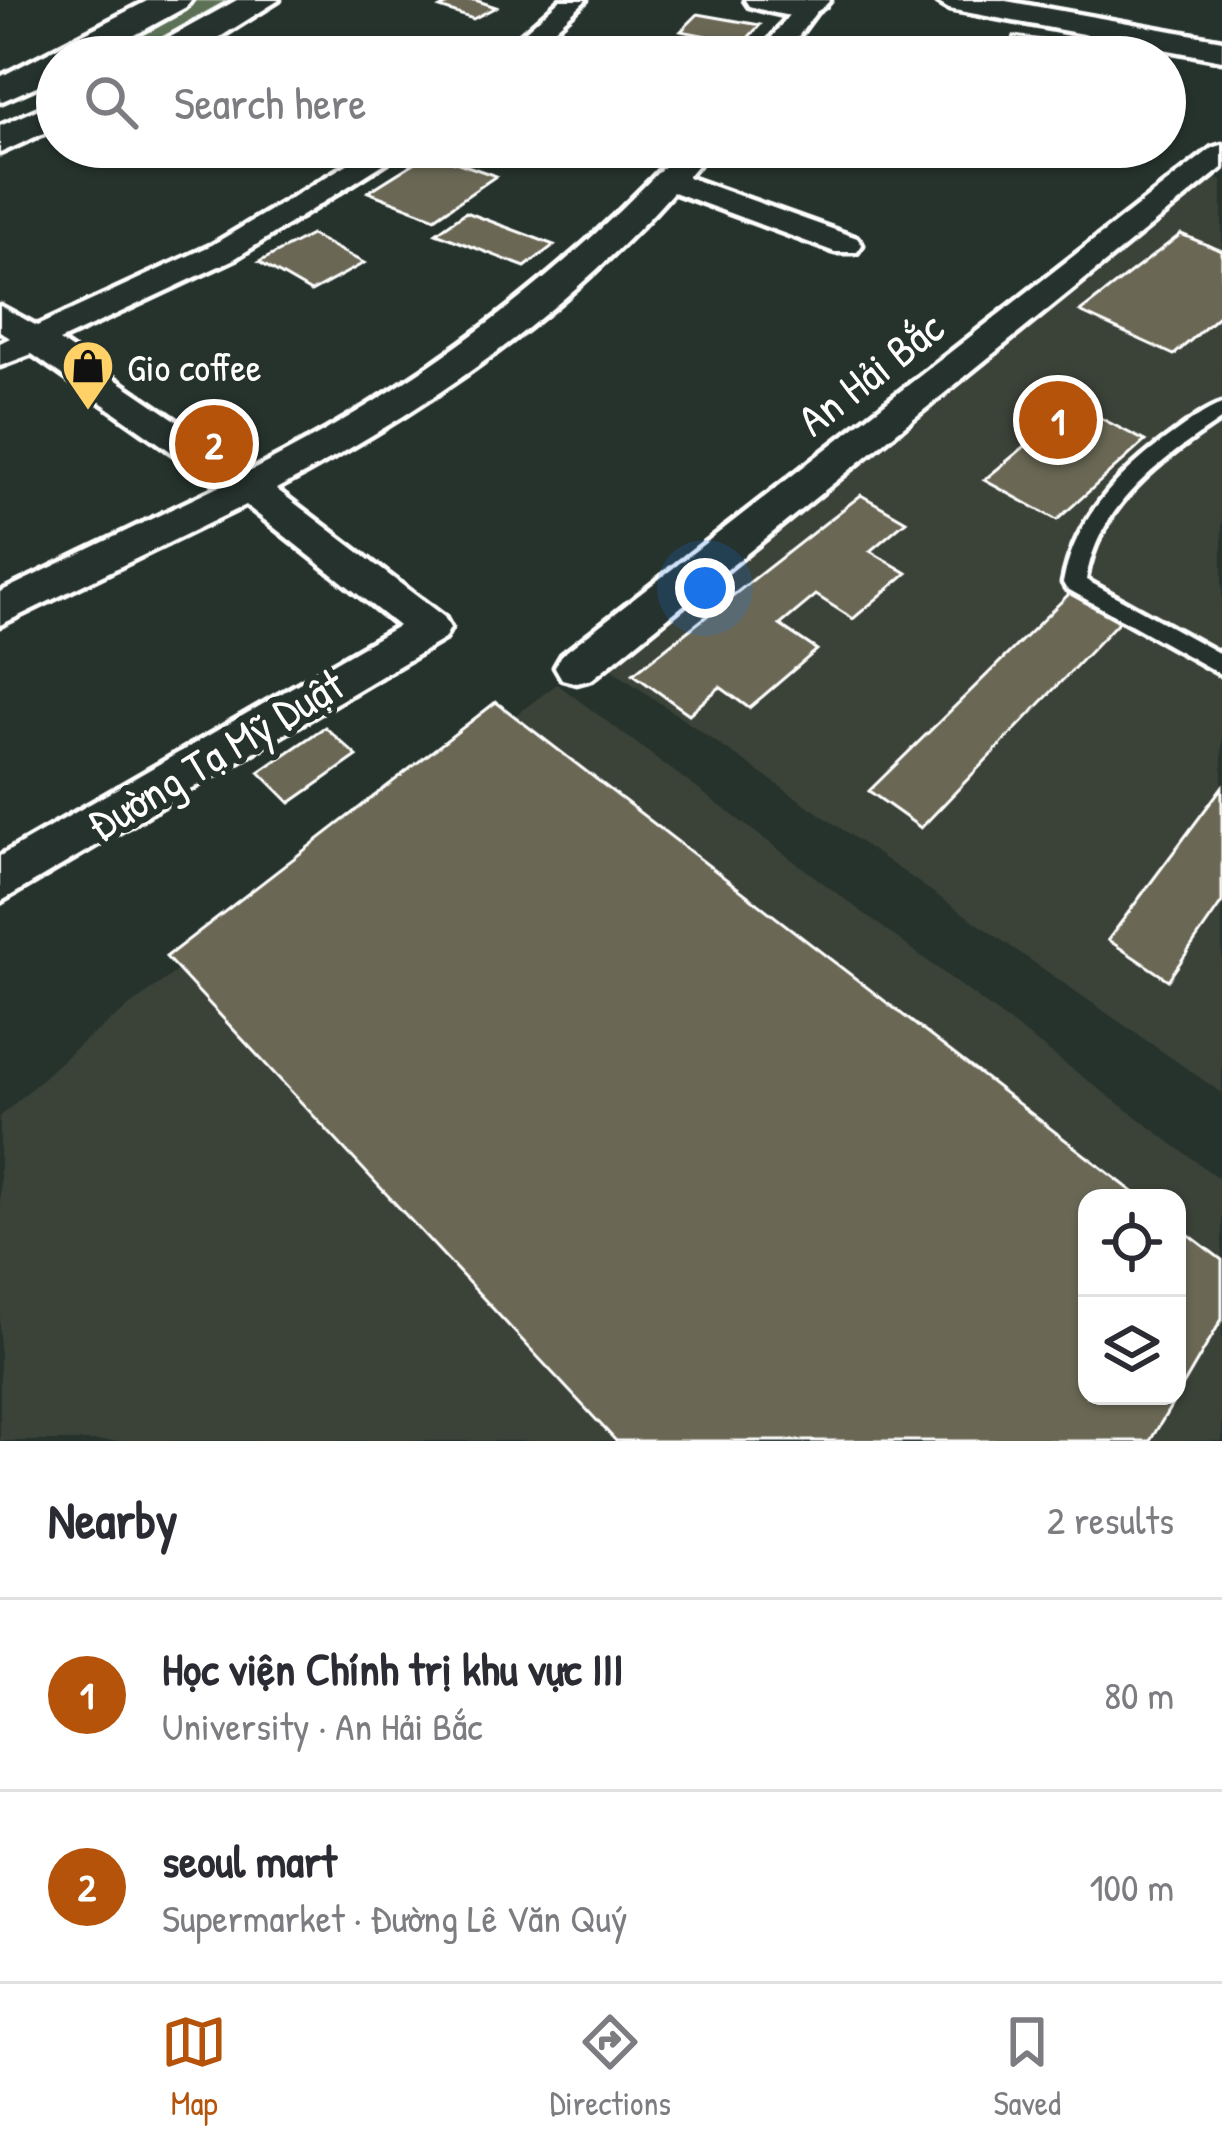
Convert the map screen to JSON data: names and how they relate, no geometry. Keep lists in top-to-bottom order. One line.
{"streets":{"street":["An Hải Bắc","Đường Tạ Mỹ Duật"]},"places":{"shop":["Gio coffee"]},"page":{"search":"Search here","pins":["1","2"],"heading":["Nearby","2 results"],"list":[{"mark":"1","name":"Học viện Chính trị khu vực III","note":"University · An Hải Bắc","value":"80 m"},{"mark":"2","name":"seoul mart","note":"Supermarket · Đường Lê Văn Quý","value":"100 m"}],"nav":["Map","Directions","Saved"]}}
